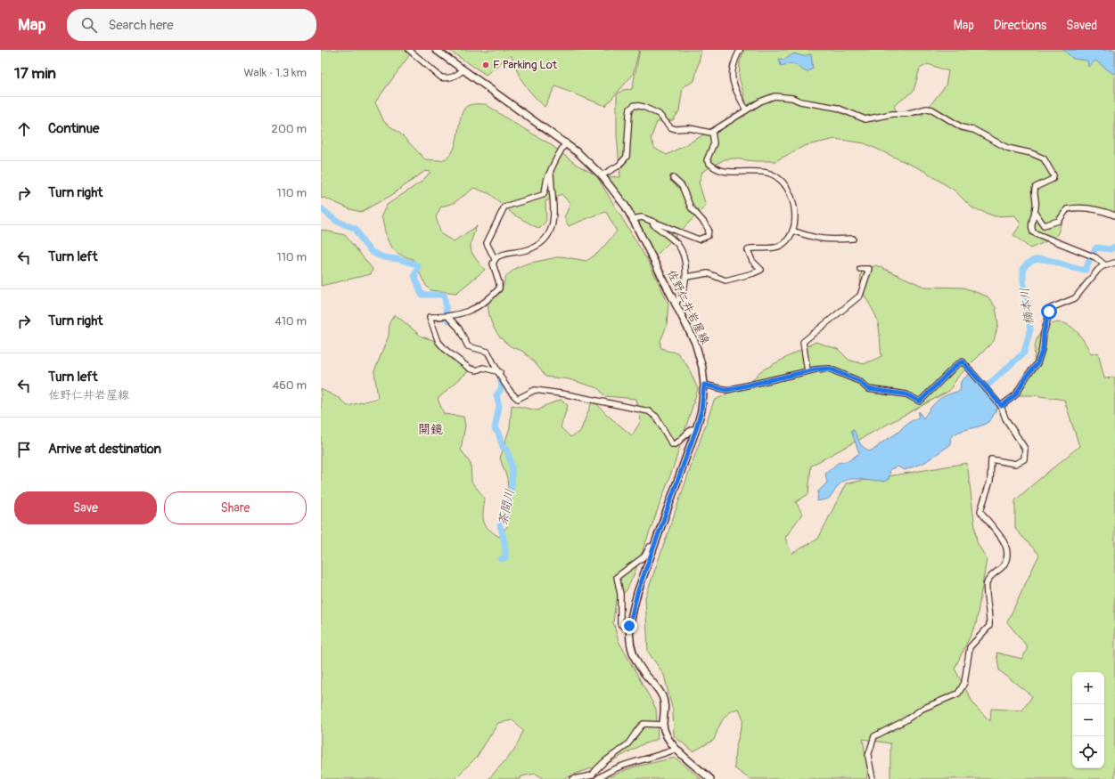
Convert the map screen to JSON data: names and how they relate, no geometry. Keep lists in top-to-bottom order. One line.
{"streets":{"main road":["佐野仁井岩屋線"]},"districts":["開鏡"],"water":["楠本川","茶間川"],"places":["F Parking Lot"],"page":{"header":"Map","search":"Search here","nav":["Map","Directions","Saved"],"heading":["17 min","Walk · 1.3 km"],"list":[["Continue","200 m"],["Turn right","110 m"],["Turn left","110 m"],["Turn right","410 m"],["Turn left","佐野仁井岩屋線","460 m"],"Arrive at destination"],"buttons":["Save","Share"],"map_buttons":["+","−"]}}
